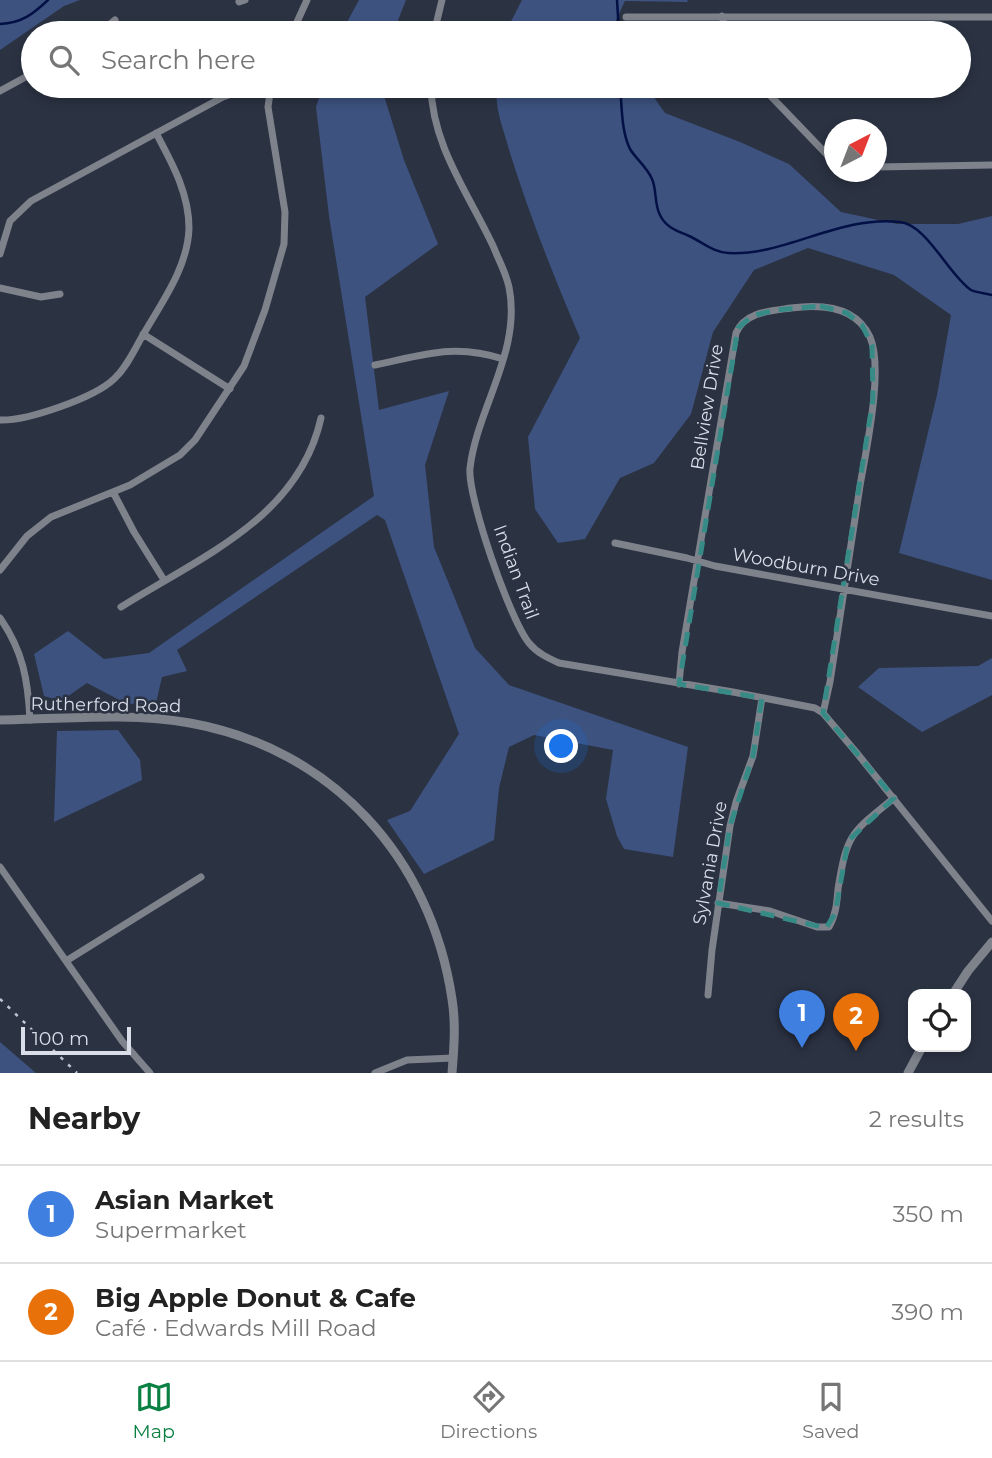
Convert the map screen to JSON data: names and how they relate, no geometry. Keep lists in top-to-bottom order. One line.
{"streets":{"street":["Bellview Drive","Woodburn Drive","Indian Trail","Rutherford Road","Sylvania Drive"]},"crossings":[["Bellview Drive","Woodburn Drive"],["Bellview Drive","Indian Trail"],["Indian Trail","Sylvania Drive"]],"scale_bar":"100 m","north":"top right","page":{"search":"Search here","pins":["1","2"],"scale":"100 m","heading":["Nearby","2 results"],"list":[{"mark":"1","name":"Asian Market","note":"Supermarket","value":"350 m"},{"mark":"2","name":"Big Apple Donut & Cafe","note":"Café · Edwards Mill Road","value":"390 m"}],"nav":["Map","Directions","Saved"]}}
